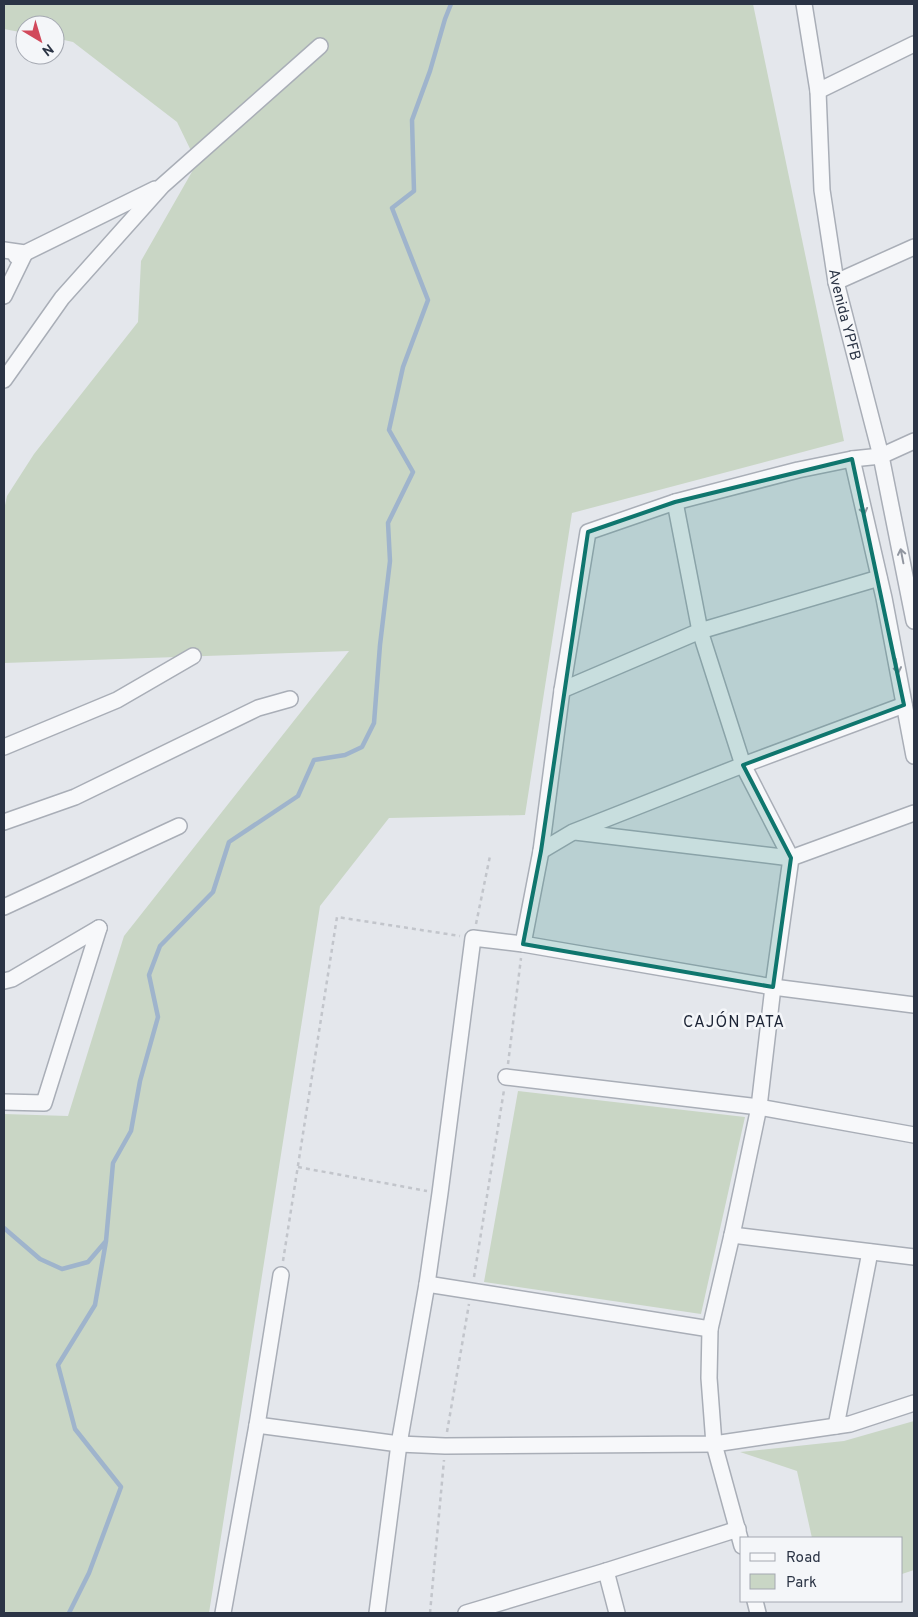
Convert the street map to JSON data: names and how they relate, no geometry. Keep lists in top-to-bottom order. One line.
{"streets":{"street":["Avenida YPFB"]},"districts":["CAJÓN PATA"],"legend":["Road","Park"],"north":"bottom right"}
